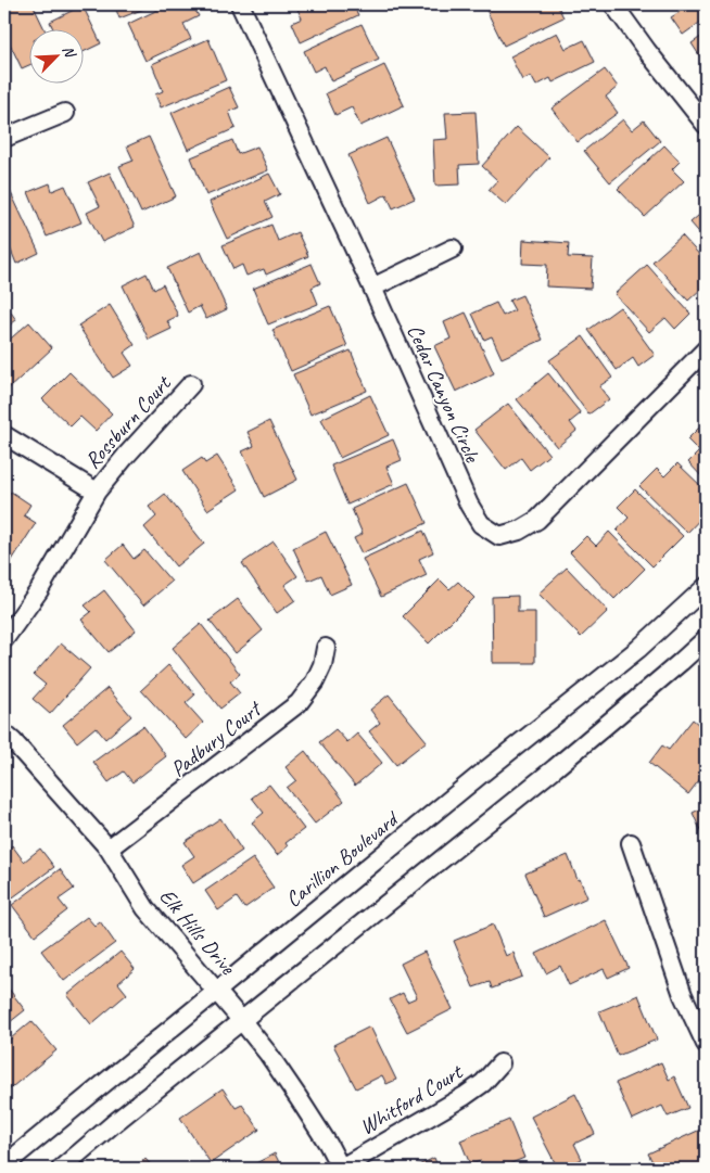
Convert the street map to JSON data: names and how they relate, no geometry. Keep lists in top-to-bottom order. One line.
{"streets":{"street":["Cedar Canyon Circle","Rossburn Court","Padbury Court","Carillion Boulevard","Elk Hills Drive","Whitford Court"]},"crossings":[["Padbury Court","Elk Hills Drive"],["Carillion Boulevard","Elk Hills Drive"],["Elk Hills Drive","Whitford Court"]],"north":"top right"}
